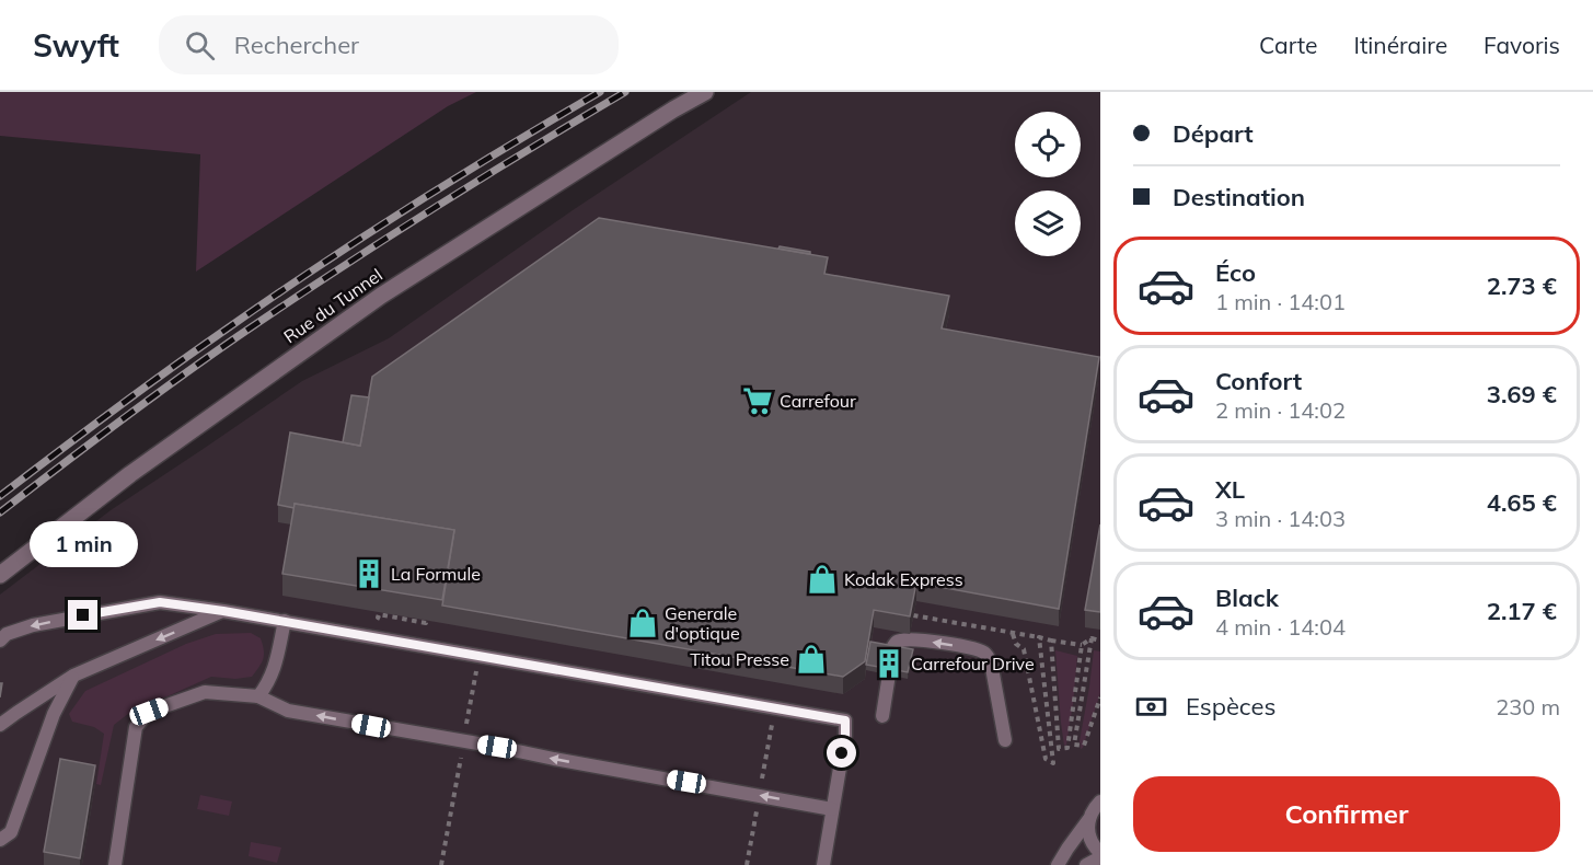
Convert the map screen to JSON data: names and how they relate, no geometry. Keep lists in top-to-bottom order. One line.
{"streets":{"street":["Rue du Tunnel"]},"places":{"supermarket":["Carrefour"],"building":["La Formule","Carrefour Drive"],"shop":["Kodak Express","Generale d'optique","Titou Presse"]},"page":{"header":"Swyft","search":"Rechercher","nav":["Carte","Itinéraire","Favoris"],"banner":["Départ","Destination"],"list":[{"name":"Éco","note":"1 min · 14:01","value":"2.73 €"},{"name":"Confort","note":"2 min · 14:02","value":"3.69 €"},{"name":"XL","note":"3 min · 14:03","value":"4.65 €"},{"name":"Black","note":"4 min · 14:04","value":"2.17 €"}],"bubble":"1 min","pay":["Espèces","230 m"],"buttons":"Confirmer"}}
